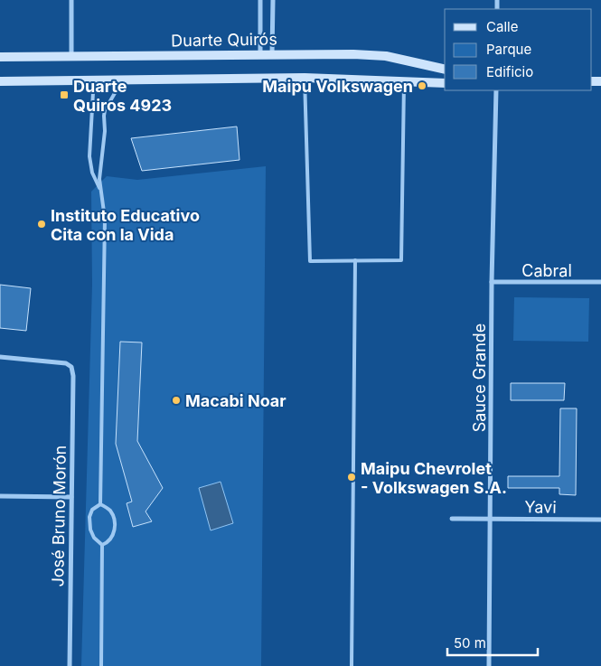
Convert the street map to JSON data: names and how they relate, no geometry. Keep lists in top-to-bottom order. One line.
{"streets":{"main road":["Duarte Quirós"],"street":["Cabral","Sauce Grande","Yavi","José Bruno Morón"]},"crossings":[["Cabral","Sauce Grande"],["Sauce Grande","Yavi"]],"places":{"other":["Maipu Volkswagen","Instituto Educativo Cita con la Vida","Macabi Noar","Maipu Chevrolet - Volkswagen S.A."],"transit":["Duarte Quiros 4923"]},"legend":["Calle","Parque","Edificio"],"scale_bar":"50 m"}
